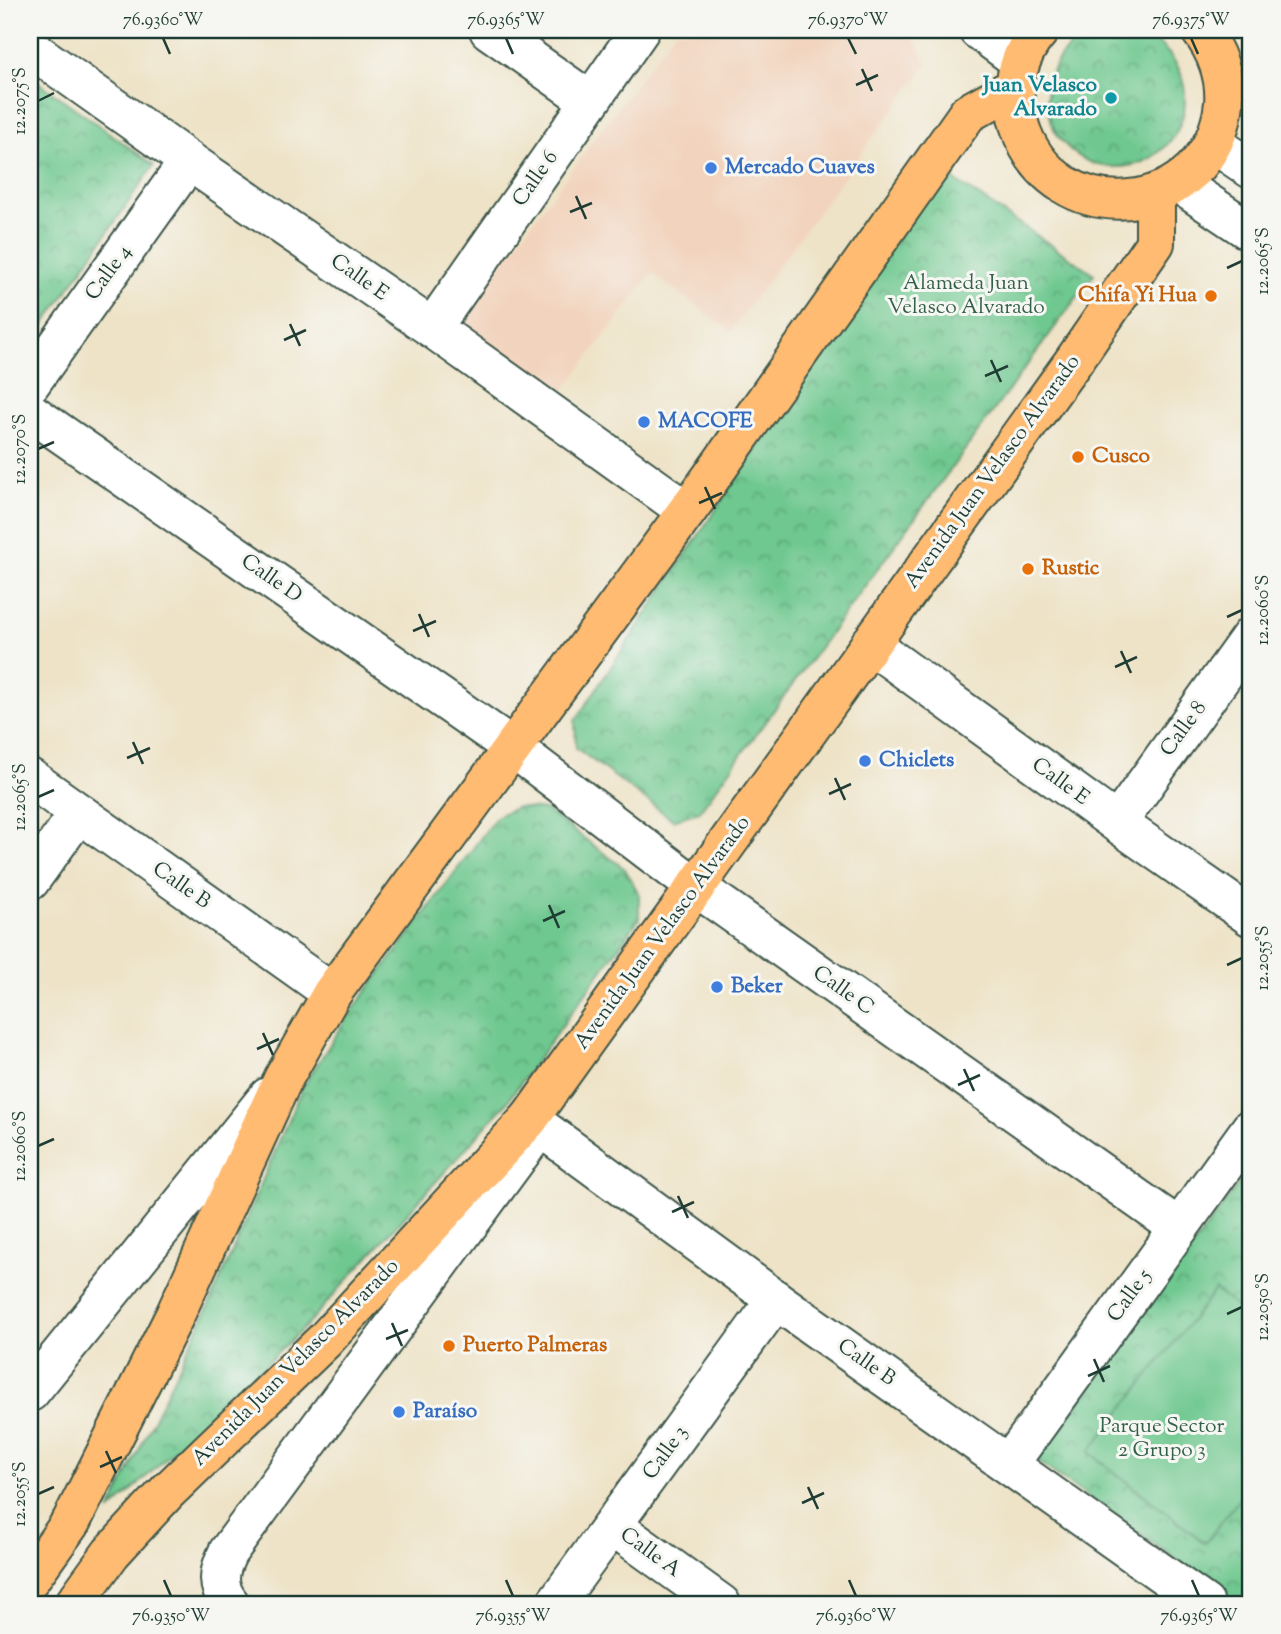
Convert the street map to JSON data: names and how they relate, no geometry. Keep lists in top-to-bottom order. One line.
{"streets":{"main road":["Avenida Juan Velasco Alvarado"],"street":["Calle 6","Calle 4","Calle E","Calle D","Calle 8","Calle B","Calle C","Calle 5","Calle 3","Calle A"]},"crossings":[["Calle 6","Calle E"],["Calle 4","Calle E"],["Calle E","Avenida Juan Velasco Alvarado"],["Calle E","Calle 8"],["Avenida Juan Velasco Alvarado","Calle B"],["Avenida Juan Velasco Alvarado","Calle C"],["Calle D","Calle C"],["Calle B","Calle 5"],["Calle B","Calle 3"],["Calle C","Calle 5"],["Calle 3","Calle A"]],"parks":["Alameda Juan Velasco Alvarado","Parque Sector 2 Grupo 3"],"places":["Juan Velasco Alvarado","Mercado Cuaves","Chifa Yi Hua","MACOFE","Cusco","Rustic","Chiclets","Beker","Puerto Palmeras","Paraíso"],"coordinates":["76.9360°W","76.9365°W","76.9370°W","76.9375°W","12.2075°S","12.2065°S","12.2070°S","12.2060°S","12.2055°S","12.2050°S","76.9350°W","76.9355°W"]}
